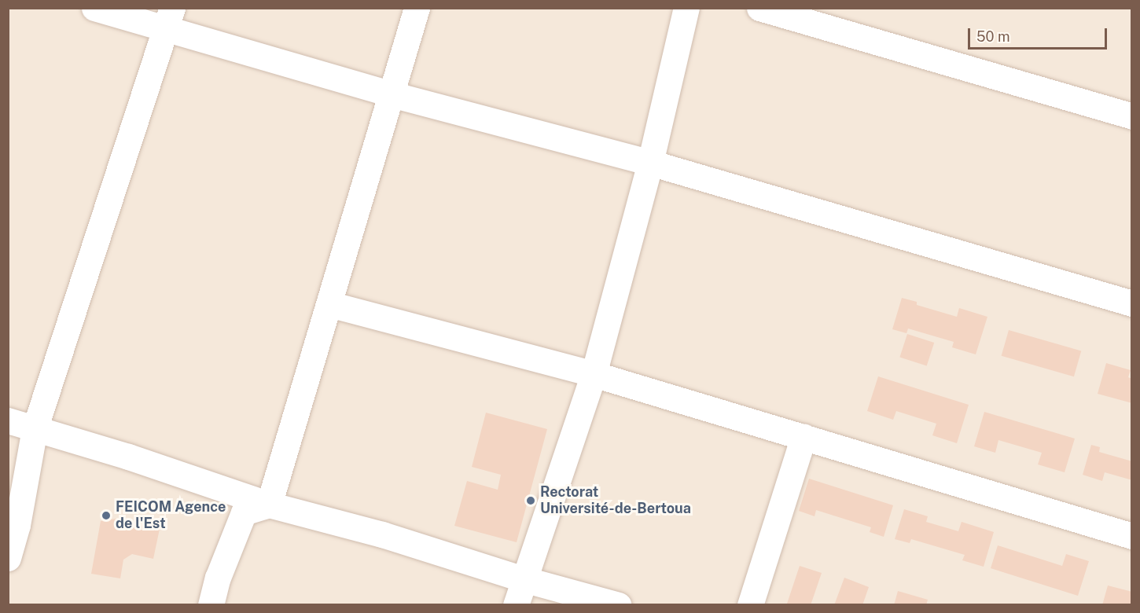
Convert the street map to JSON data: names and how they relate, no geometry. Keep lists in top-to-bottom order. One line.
{"places":["Rectorat Université-de-Bertoua","FEICOM Agence de l'Est"],"scale_bar":"50 m"}
